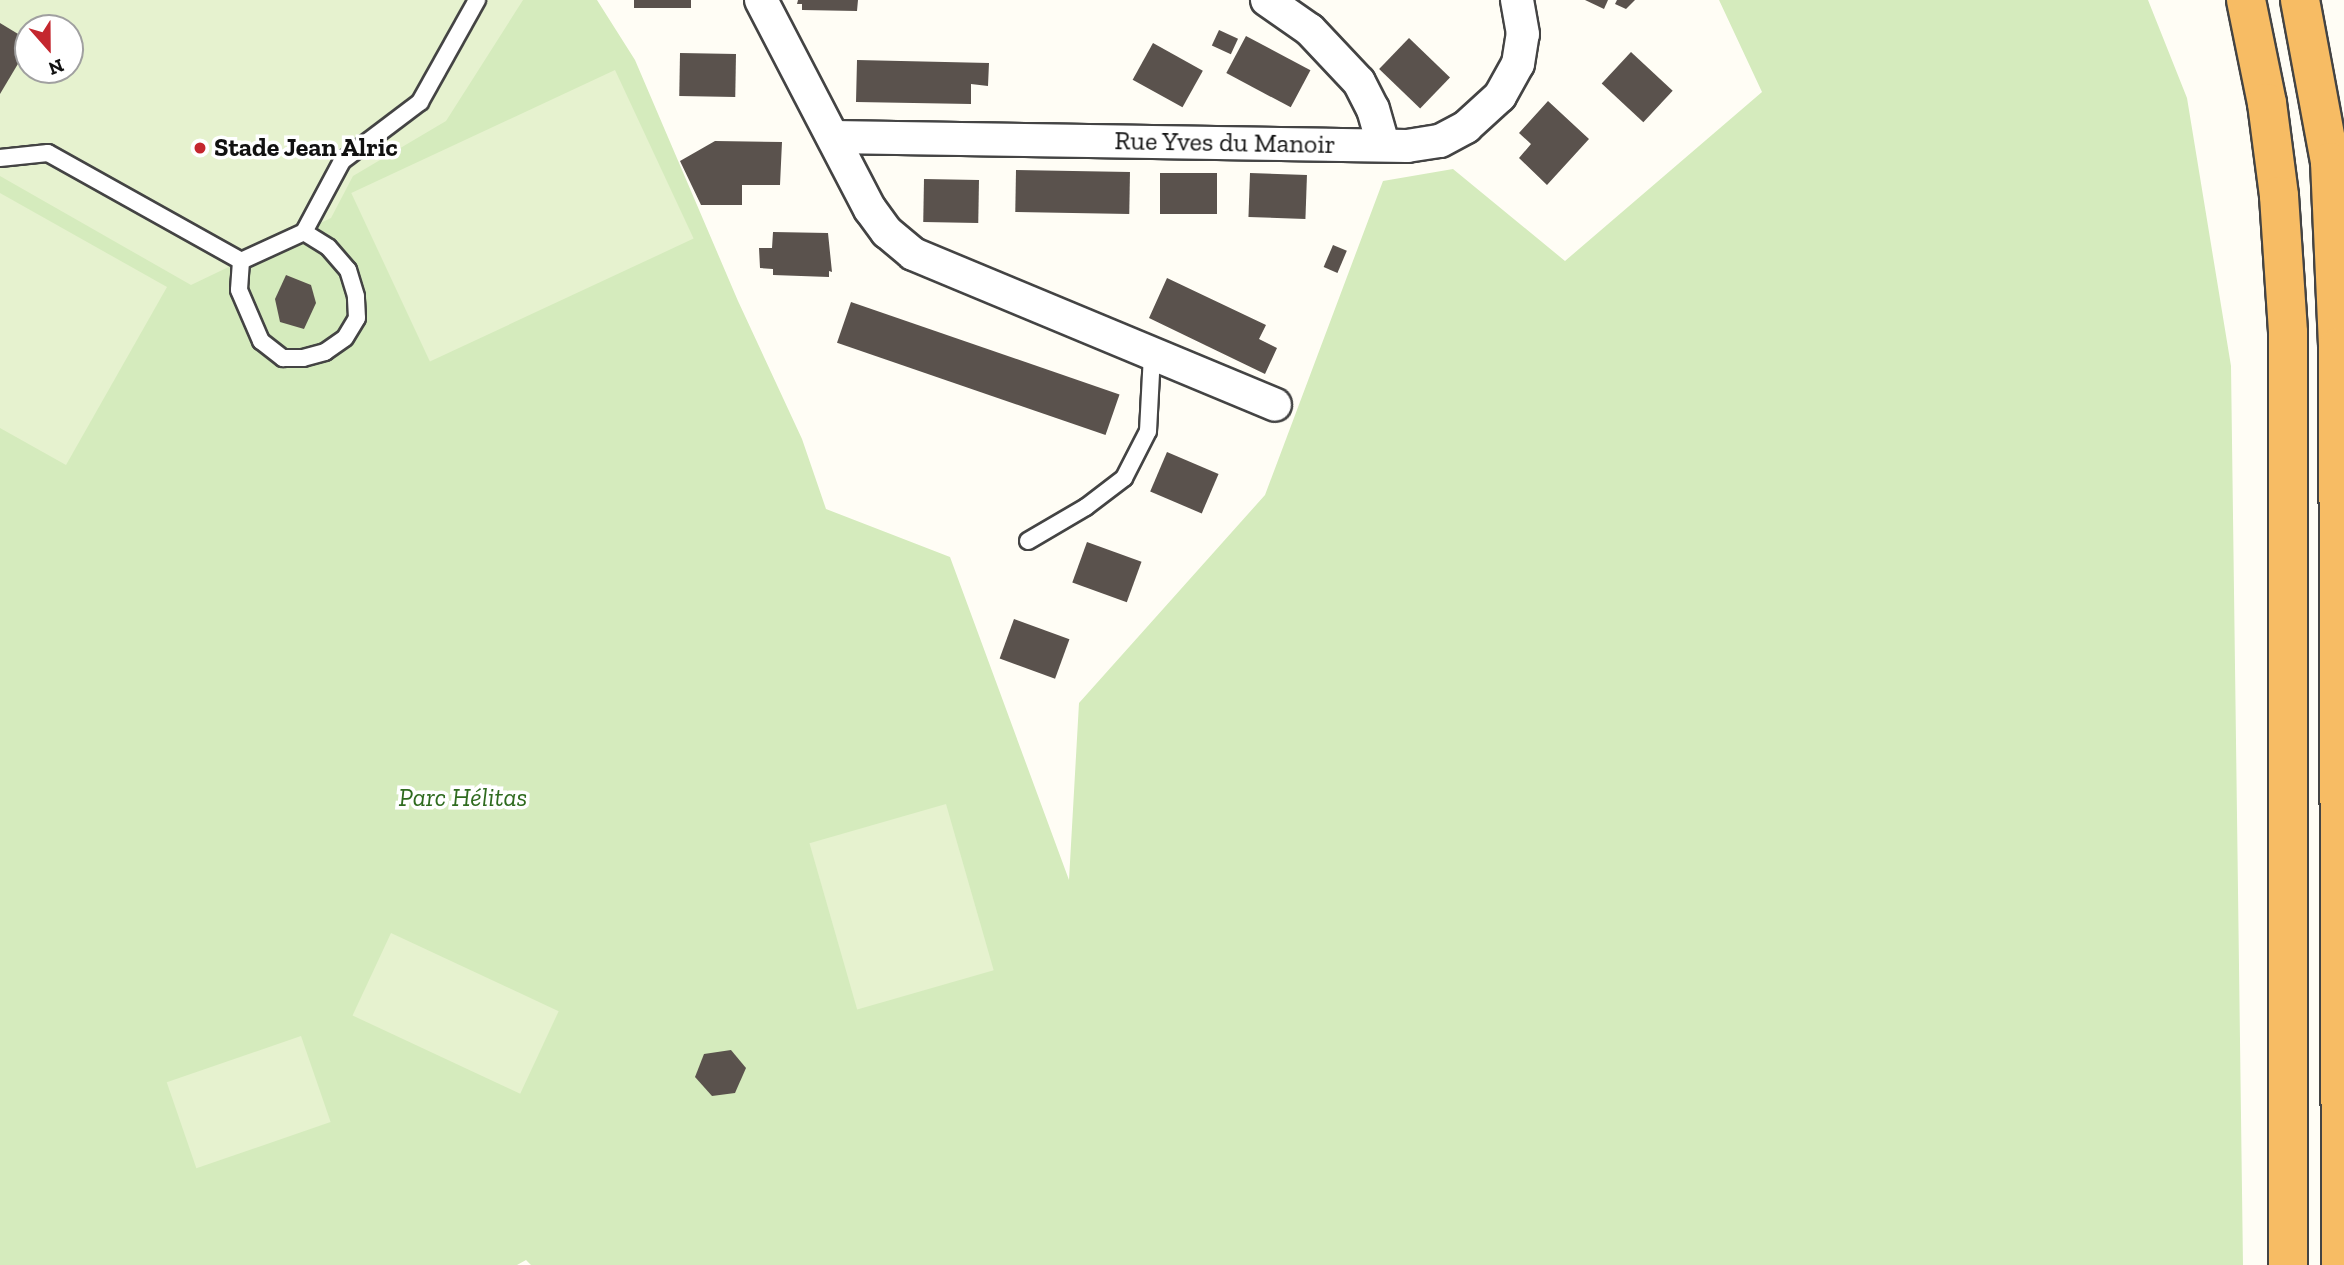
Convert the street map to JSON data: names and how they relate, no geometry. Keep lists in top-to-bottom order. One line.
{"streets":{"street":["Rue Yves du Manoir"]},"parks":["Parc Hélitas"],"places":["Stade Jean Alric"],"north":"bottom"}
